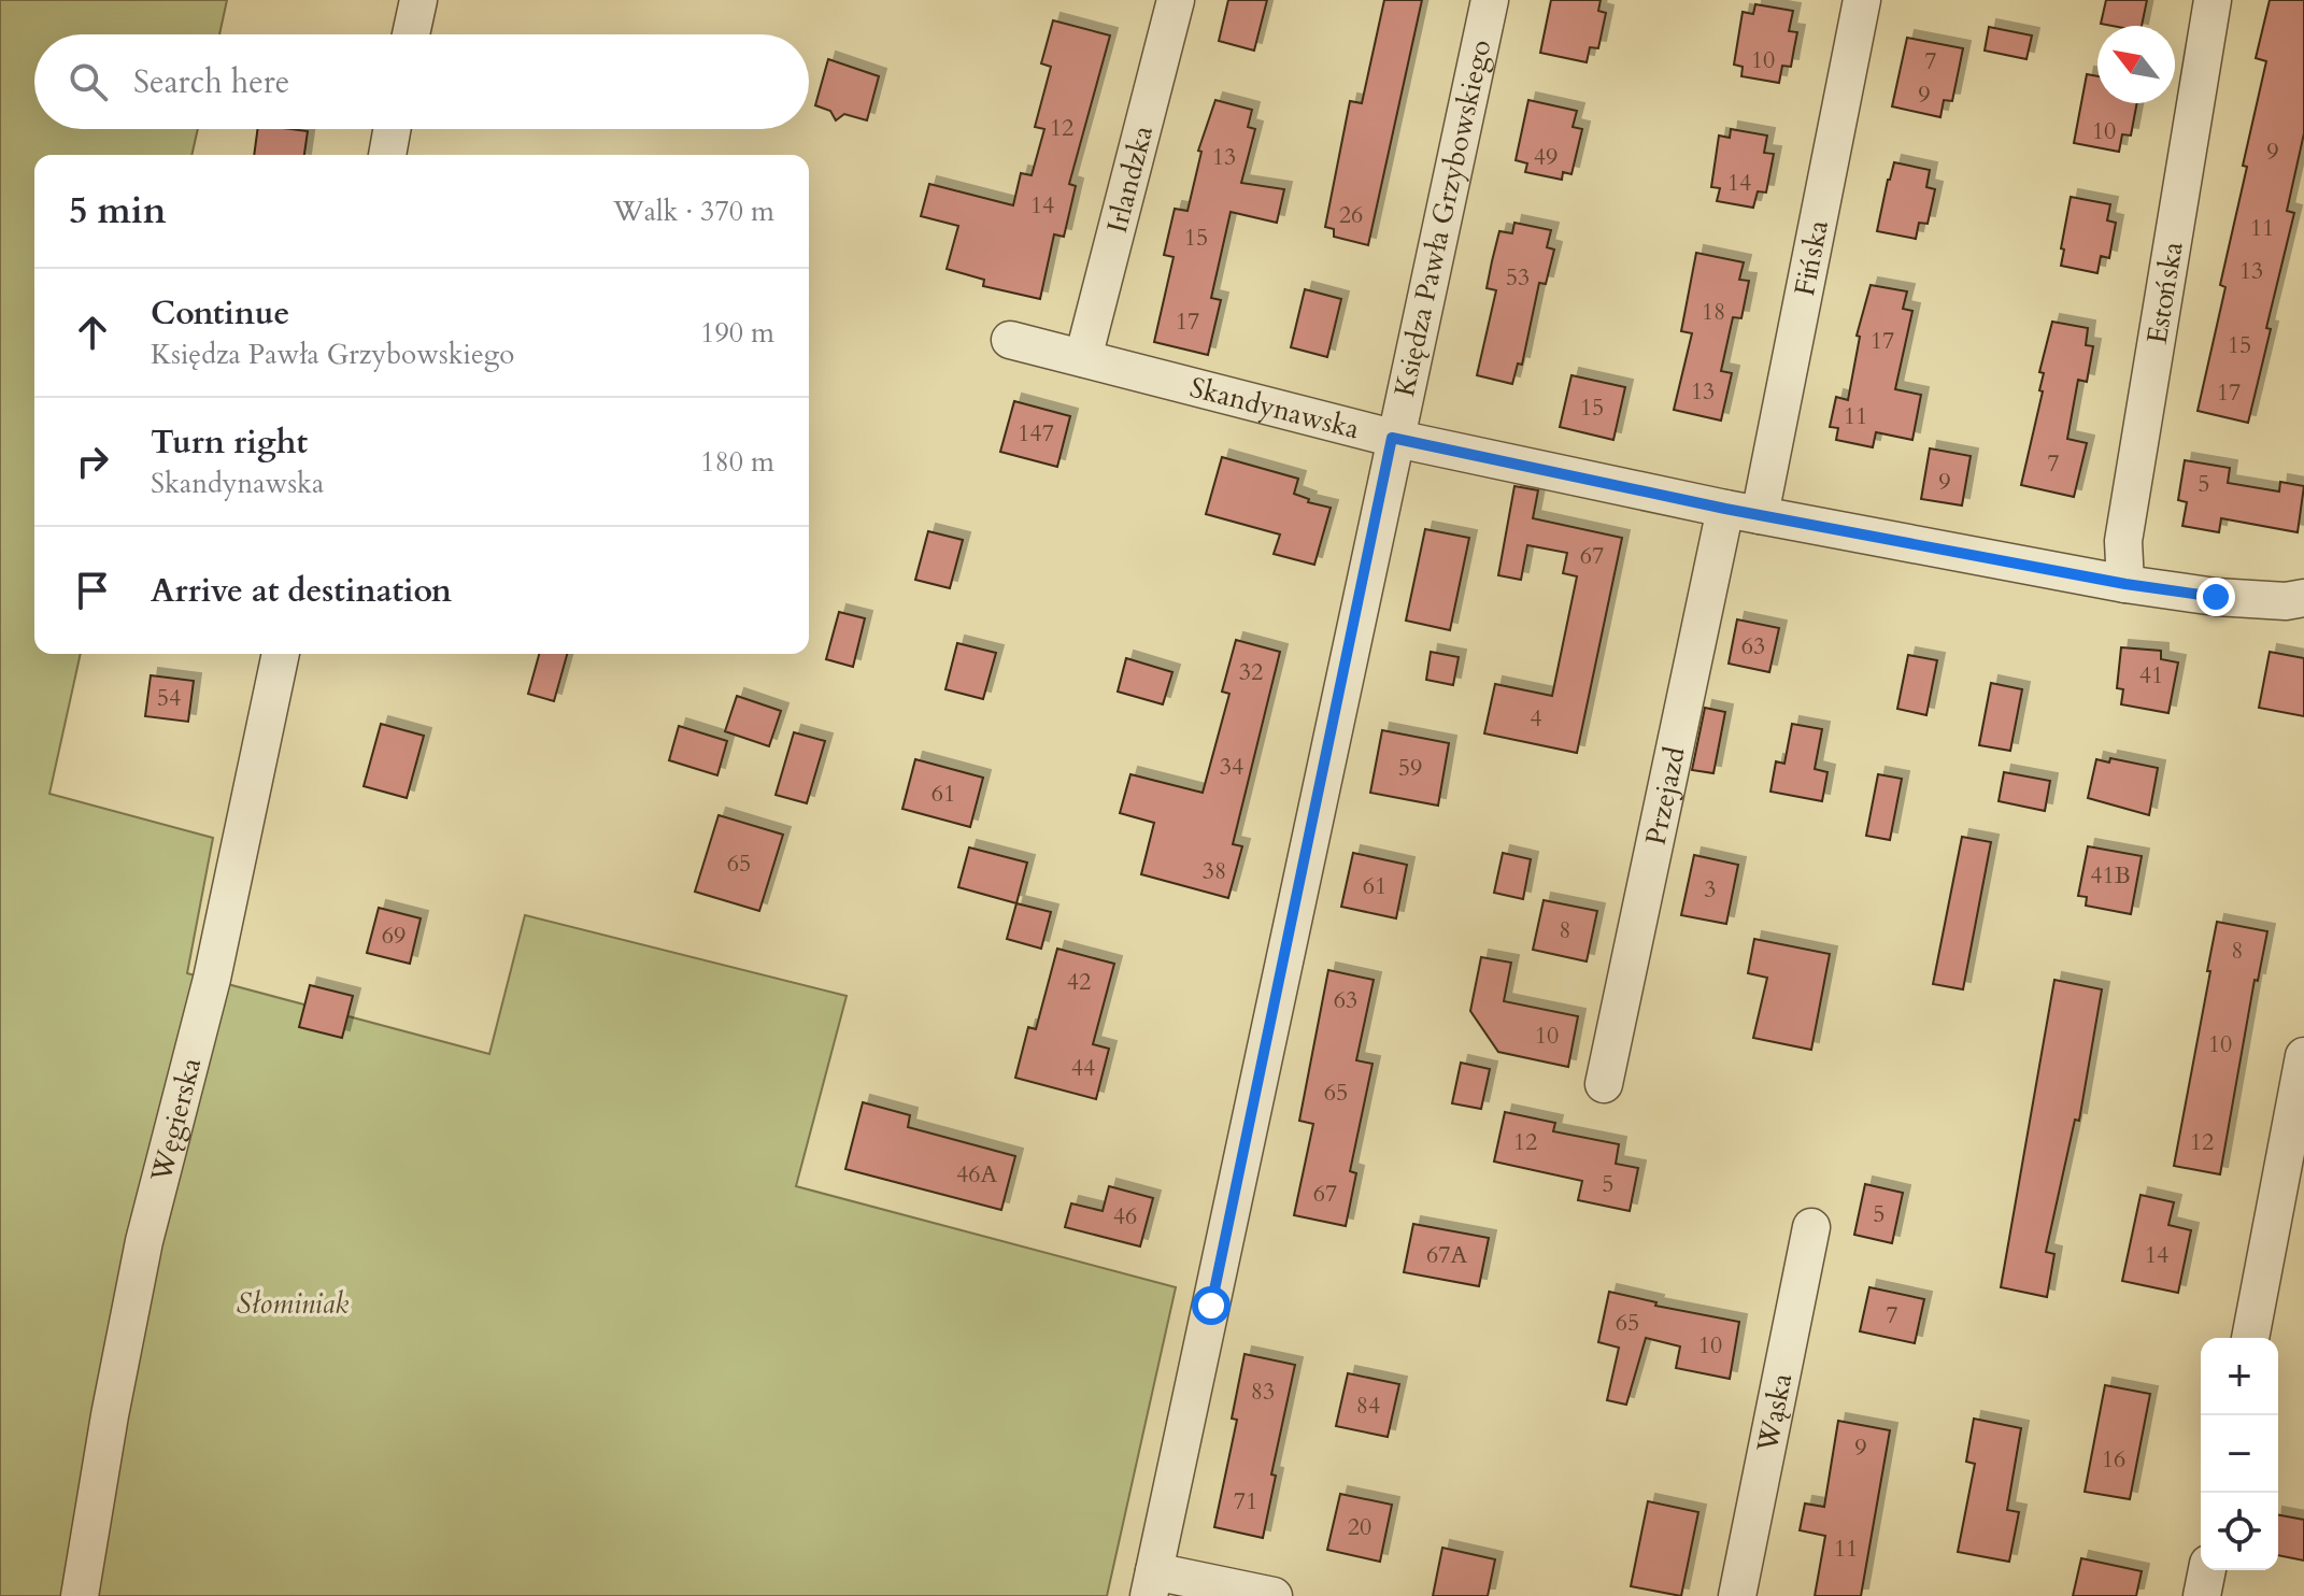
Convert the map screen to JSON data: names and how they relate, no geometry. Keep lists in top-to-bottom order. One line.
{"streets":{"street":["Irlandzka","Księdza Pawła Grzybowskiego","Fińska","Estońska","Skandynawska","Przejazd","Węgierska","Wąska"]},"crossings":[["Irlandzka","Skandynawska"],["Księdza Pawła Grzybowskiego","Skandynawska"],["Fińska","Skandynawska"],["Fińska","Przejazd"],["Estońska","Skandynawska"],["Skandynawska","Przejazd"]],"parks":["Słominiak"],"house_numbers":["10","7","9","12","10","9","13","49","14","14","26","11","15","13","53","18","17","17","15","13","17","15","11","147","7","9","5","67","63","32","41","54","4","34","59","61","65","38","41B","61","3","8","69","8","42","63","10","10","44","65","12","12","46A","5","67","5","46","67A","14","7","65","10","83","84","9","16","71","20","11"],"north":"top left","page":{"search":"Search here","heading":["5 min","Walk · 370 m"],"list":[["Continue","Księdza Pawła Grzybowskiego","190 m"],["Turn right","Skandynawska","180 m"],"Arrive at destination"],"map_buttons":["+","−"]}}
